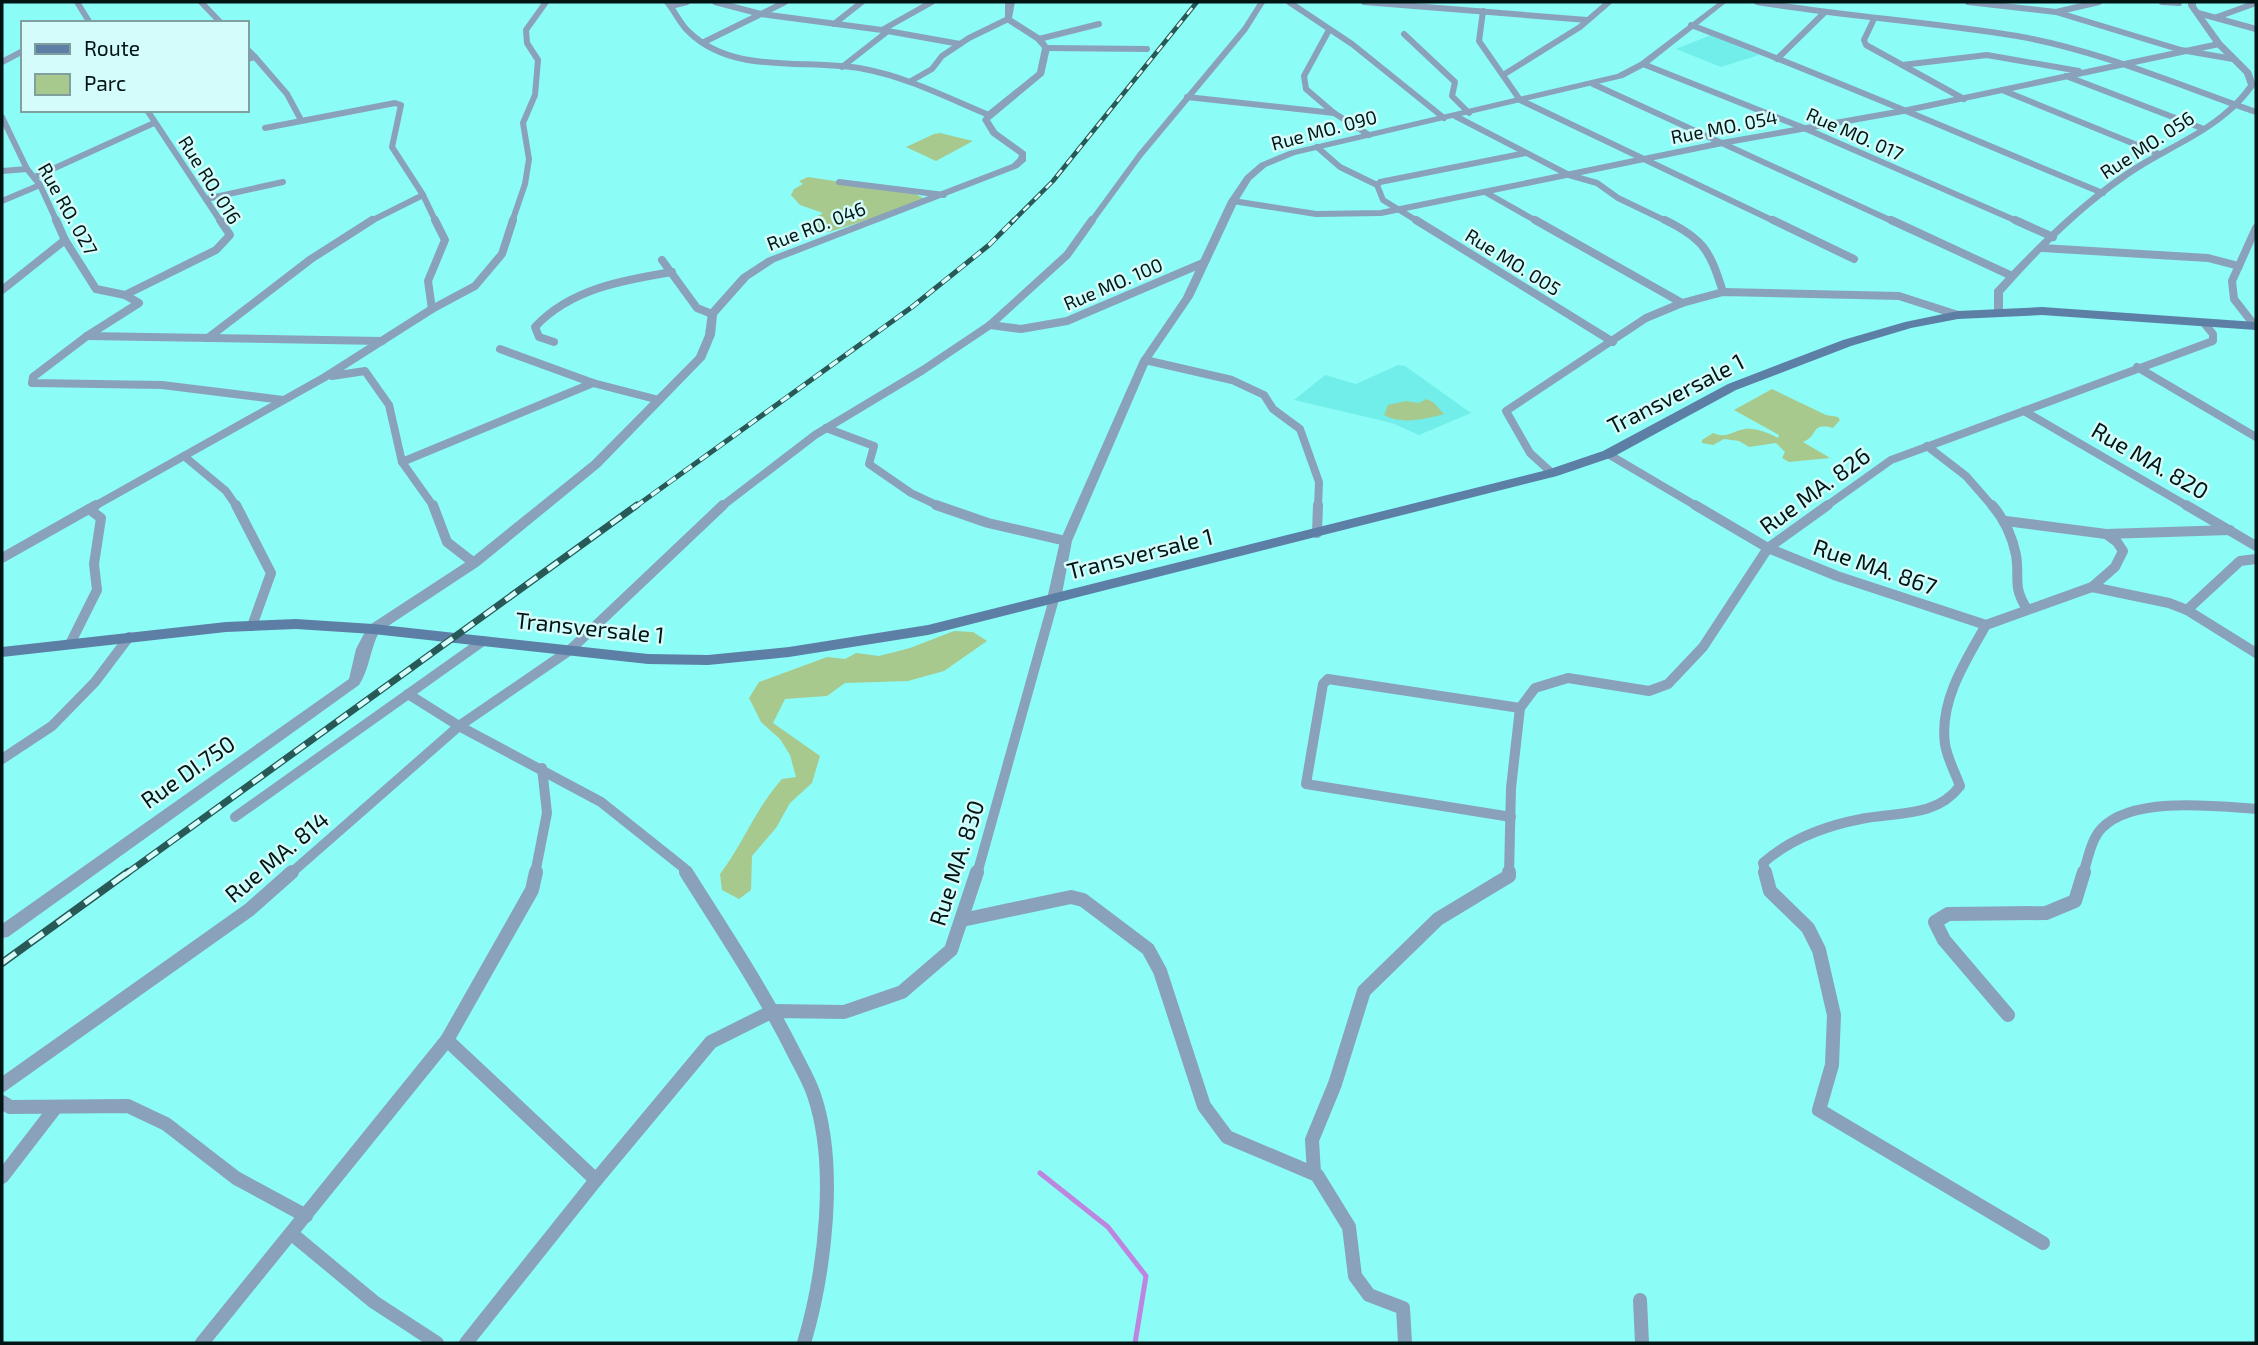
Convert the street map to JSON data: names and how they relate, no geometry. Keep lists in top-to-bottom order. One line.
{"streets":{"main road":["Transversale 1"],"street":["Rue MO. 054","Rue MO. 090","Rue MO. 017","Rue MO. 056","Rue RO. 016","Rue RO. 027","Rue RO. 046","Rue MO. 005","Rue MO. 100","Rue MA. 820","Rue MA. 826","Rue MA. 867","Rue DI.750","Rue MA. 814","Rue MA. 830"]},"crossings":[["Rue MO. 054","Rue MO. 090"],["Rue MO. 054","Rue MO. 017"],["Rue MO. 054","Rue MO. 005"],["Rue MO. 090","Rue MO. 017"],["Rue MO. 090","Rue MO. 100"],["Rue MO. 090","Transversale 1"],["Rue MO. 090","Rue MA. 830"],["Rue MO. 017","Rue MO. 056"],["Rue MO. 056","Transversale 1"],["Rue RO. 016","Rue RO. 027"],["Rue RO. 046","Transversale 1"],["Rue RO. 046","Rue DI.750"],["Rue MO. 100","Rue MA. 814"],["Transversale 1","Rue MA. 826"],["Transversale 1","Rue MA. 867"],["Transversale 1","Rue DI.750"],["Transversale 1","Rue MA. 814"],["Transversale 1","Rue MA. 830"],["Rue MA. 820","Rue MA. 826"],["Rue MA. 826","Rue MA. 867"]],"legend":["Route","Parc"]}
